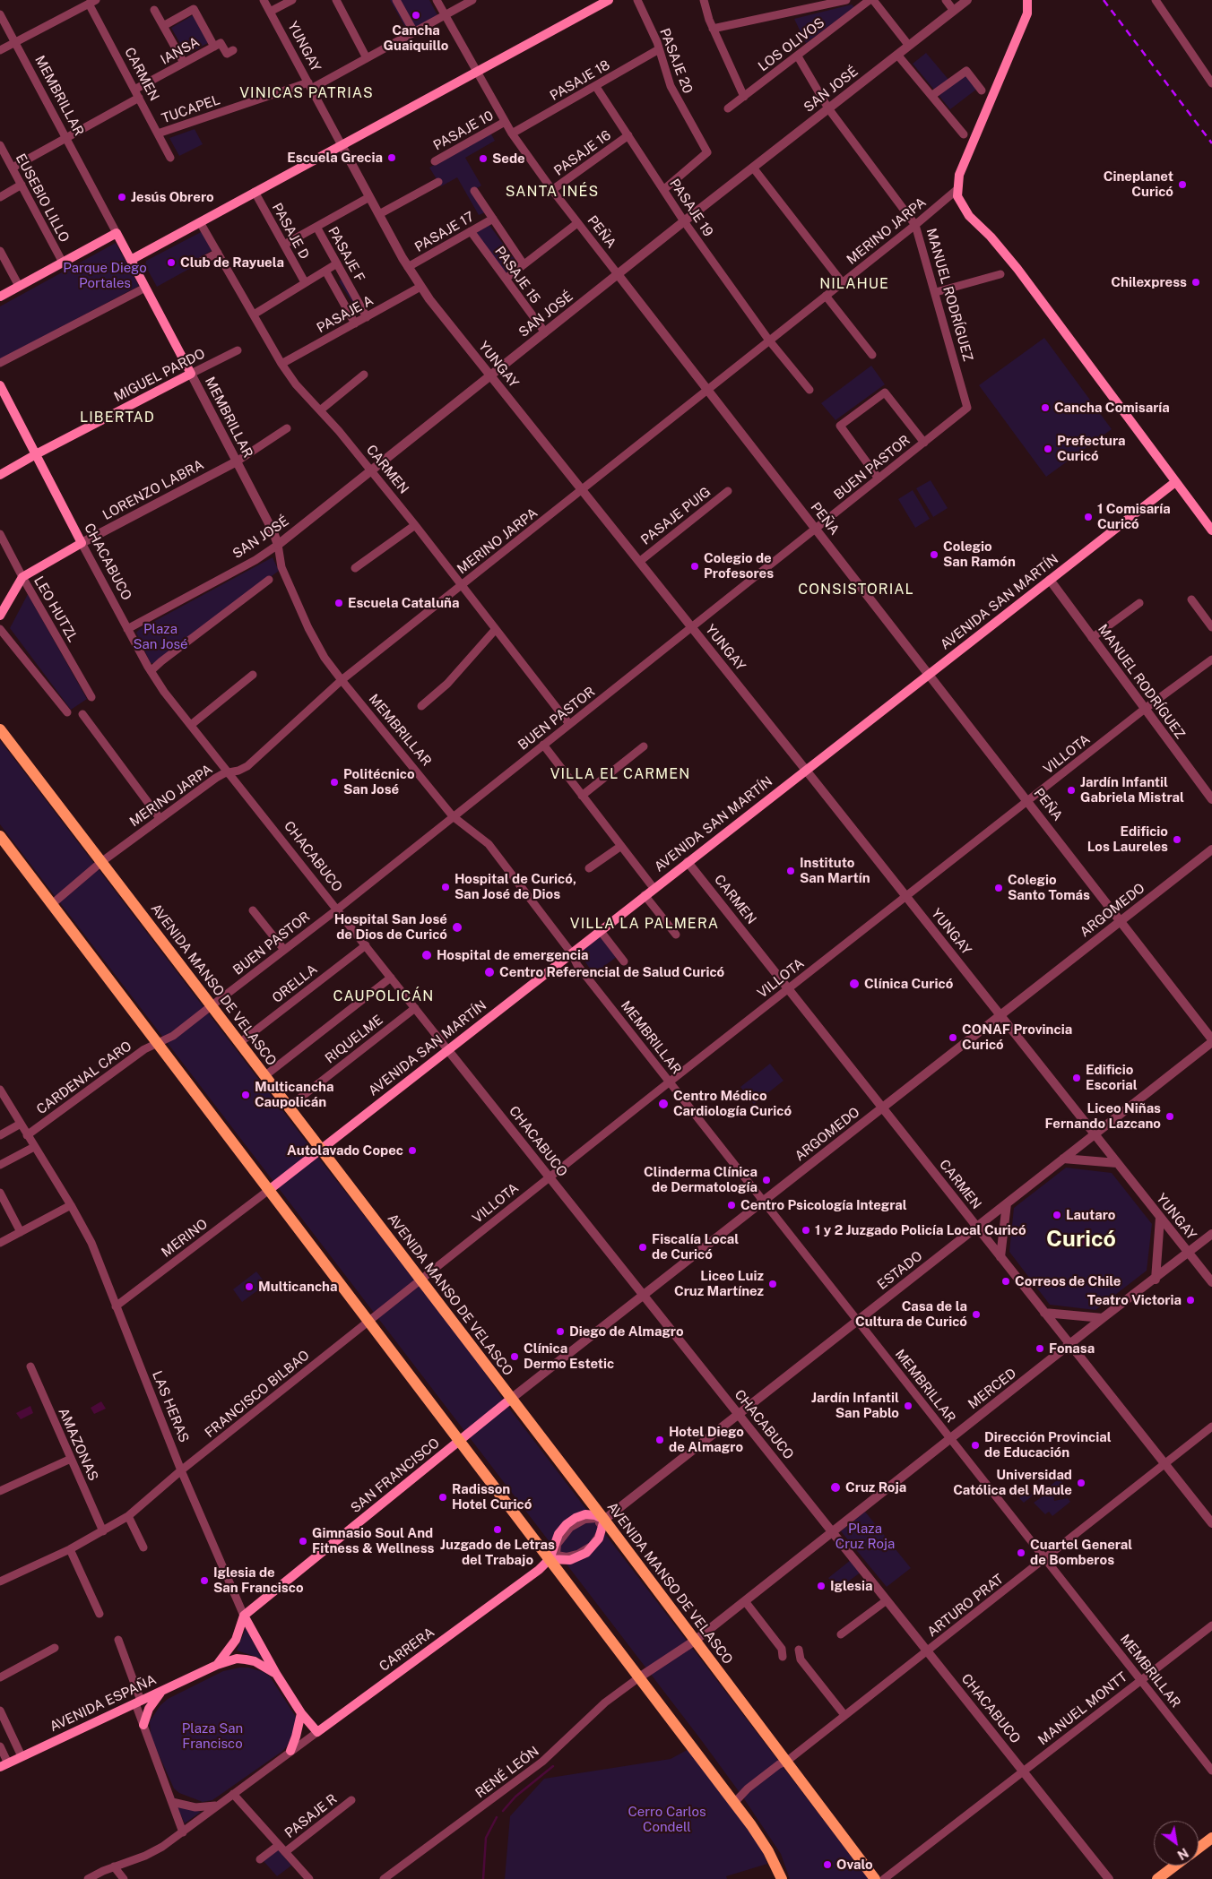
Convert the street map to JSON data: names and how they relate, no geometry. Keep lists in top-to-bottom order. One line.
{"streets":{"main road":["MEMBRILLAR","MIGUEL PARDO","LORENZO LABRA","CHACABUCO","AVENIDA SAN MARTÍN","ARGOMEDO","AVENIDA MANSO DE VELASCO","LAS HERAS","SAN FRANCISCO","CARRERA","AVENIDA ESPAÑA"],"street":["LOS OLIVOS","YUNGAY","IANSA","PASAJE 20","CARMEN","PASAJE 18","SAN JOSÉ","TUCAPEL","PASAJE 10","PASAJE 16","EUSEBIO LILLO","PASAJE 19","PASAJE D","MERINO JARPA","PASAJE 17","PEÑA","PASAJE F","PASAJE 15","MANUEL RODRÍGUEZ","PASAJE A","BUEN PASTOR","PASAJE PUIG","LEO HUTZL","VILLOTA","ORELLA","RIQUELME","CARDENAL CARO","MERINO","ESTADO","MERCED","FRANCISCO BILBAO","AMAZONAS","ARTURO PRAT","MANUEL MONTT","RENÉ LEÓN","PASAJE R"]},"crossings":[["LOS OLIVOS","MANUEL RODRÍGUEZ"],["YUNGAY","SAN JOSÉ"],["YUNGAY","TUCAPEL"],["YUNGAY","MERINO JARPA"],["YUNGAY","PASAJE 17"],["YUNGAY","PASAJE A"],["YUNGAY","BUEN PASTOR"],["YUNGAY","PASAJE PUIG"],["YUNGAY","AVENIDA SAN MARTÍN"],["YUNGAY","VILLOTA"],["YUNGAY","ARGOMEDO"],["YUNGAY","ESTADO"],["YUNGAY","MERCED"],["IANSA","CARMEN"],["PASAJE 20","PASAJE 18"],["PASAJE 20","PASAJE 19"],["CARMEN","SAN JOSÉ"],["CARMEN","TUCAPEL"],["CARMEN","MERINO JARPA"],["CARMEN","PASAJE A"],["CARMEN","BUEN PASTOR"],["CARMEN","AVENIDA SAN MARTÍN"],["CARMEN","VILLOTA"],["CARMEN","ARGOMEDO"],["CARMEN","ESTADO"],["CARMEN","MERCED"],["CARMEN","ARTURO PRAT"],["PASAJE 18","PASAJE 19"],["PASAJE 18","PEÑA"],["SAN JOSÉ","MEMBRILLAR"],["SAN JOSÉ","PASAJE 19"],["SAN JOSÉ","PEÑA"],["SAN JOSÉ","PASAJE 15"],["SAN JOSÉ","MANUEL RODRÍGUEZ"],["SAN JOSÉ","CHACABUCO"],["MEMBRILLAR","MERINO JARPA"],["MEMBRILLAR","MIGUEL PARDO"],["MEMBRILLAR","BUEN PASTOR"],["MEMBRILLAR","LORENZO LABRA"],["MEMBRILLAR","AVENIDA SAN MARTÍN"],["MEMBRILLAR","VILLOTA"],["MEMBRILLAR","ARGOMEDO"],["MEMBRILLAR","ESTADO"],["MEMBRILLAR","MERCED"],["MEMBRILLAR","ARTURO PRAT"],["MEMBRILLAR","MANUEL MONTT"],["PASAJE 10","PEÑA"],["PASAJE 16","PASAJE 19"],["PASAJE 16","PEÑA"],["PASAJE 19","MERINO JARPA"],["MERINO JARPA","PEÑA"],["MERINO JARPA","MANUEL RODRÍGUEZ"],["MERINO JARPA","CHACABUCO"],["MERINO JARPA","AVENIDA MANSO DE VELASCO"],["PASAJE 17","PASAJE 15"],["PEÑA","BUEN PASTOR"],["PEÑA","AVENIDA SAN MARTÍN"],["PEÑA","VILLOTA"],["PEÑA","ARGOMEDO"],["PEÑA","ESTADO"],["PASAJE F","PASAJE A"],["MANUEL RODRÍGUEZ","BUEN PASTOR"],["MANUEL RODRÍGUEZ","AVENIDA SAN MARTÍN"],["MANUEL RODRÍGUEZ","VILLOTA"],["MIGUEL PARDO","CHACABUCO"],["BUEN PASTOR","CHACABUCO"],["BUEN PASTOR","AVENIDA MANSO DE VELASCO"],["BUEN PASTOR","CARDENAL CARO"],["LORENZO LABRA","CHACABUCO"],["LORENZO LABRA","LEO HUTZL"],["CHACABUCO","AVENIDA SAN MARTÍN"],["CHACABUCO","VILLOTA"],["CHACABUCO","ARGOMEDO"],["CHACABUCO","ORELLA"],["CHACABUCO","RIQUELME"],["CHACABUCO","ESTADO"],["CHACABUCO","MERCED"],["CHACABUCO","ARTURO PRAT"],["CHACABUCO","MANUEL MONTT"],["AVENIDA SAN MARTÍN","AVENIDA MANSO DE VELASCO"],["AVENIDA SAN MARTÍN","MERINO"],["VILLOTA","AVENIDA MANSO DE VELASCO"],["VILLOTA","FRANCISCO BILBAO"],["ARGOMEDO","AVENIDA MANSO DE VELASCO"],["ARGOMEDO","SAN FRANCISCO"],["ORELLA","AVENIDA MANSO DE VELASCO"],["AVENIDA MANSO DE VELASCO","RIQUELME"],["AVENIDA MANSO DE VELASCO","ESTADO"],["AVENIDA MANSO DE VELASCO","MERCED"],["AVENIDA MANSO DE VELASCO","ARTURO PRAT"],["CARDENAL CARO","LAS HERAS"],["MERINO","LAS HERAS"],["MERCED","RENÉ LEÓN"],["FRANCISCO BILBAO","LAS HERAS"],["FRANCISCO BILBAO","AMAZONAS"],["LAS HERAS","SAN FRANCISCO"],["LAS HERAS","CARRERA"],["LAS HERAS","AVENIDA ESPAÑA"],["SAN FRANCISCO","AVENIDA ESPAÑA"],["CARRERA","AVENIDA ESPAÑA"]],"districts":["VINICAS PATRIAS","SANTA INÉS","NILAHUE","LIBERTAD","CONSISTORIAL","VILLA EL CARMEN","VILLA LA PALMERA","CAUPOLICÁN","Curicó"],"parks":["Parque Diego Portales","Plaza San José","Plaza Cruz Roja","Plaza San Francisco","Cerro Carlos Condell"],"places":["Cancha Guaiquillo","Escuela Grecia","Sede","Cineplanet Curicó","Jesús Obrero","Club de Rayuela","Chilexpress","Cancha Comisaría","Prefectura Curicó","1 Comisaría Curicó","Colegio San Ramón","Colegio de Profesores","Escuela Cataluña","Politécnico San José","Jardín Infantil Gabriela Mistral","Edificio Los Laureles","Instituto San Martín","Hospital de Curicó, San José de Dios","Colegio Santo Tomás","Hospital San José de Dios de Curicó","Hospital de emergencia","Centro Referencial de Salud Curicó","Clínica Curicó","CONAF Provincia Curicó","Edificio Escorial","Multicancha Caupolicán","Centro Médico Cardiología Curicó","Liceo Niñas Fernando Lazcano","Autolavado Copec","Clinderma Clínica de Dermatología","Centro Psicología Integral","Lautaro","1 y 2 Juzgado Policía Local Curicó","Fiscalía Local de Curicó","Correos de Chile","Liceo Luiz Cruz Martínez","Multicancha","Teatro Victoria","Casa de la Cultura de Curicó","Diego de Almagro","Fonasa","Clínica Dermo Estetic","Jardín Infantil San Pablo","Hotel Diego de Almagro","Dirección Provincial de Educación","Universidad Católica del Maule","Cruz Roja","Radisson Hotel Curicó","Juzgado de Letras del Trabajo","Gimnasio Soul And Fitness & Wellness","Cuartel General de Bomberos","Iglesia de San Francisco","Iglesia","Ovalo"],"north":"bottom right"}
